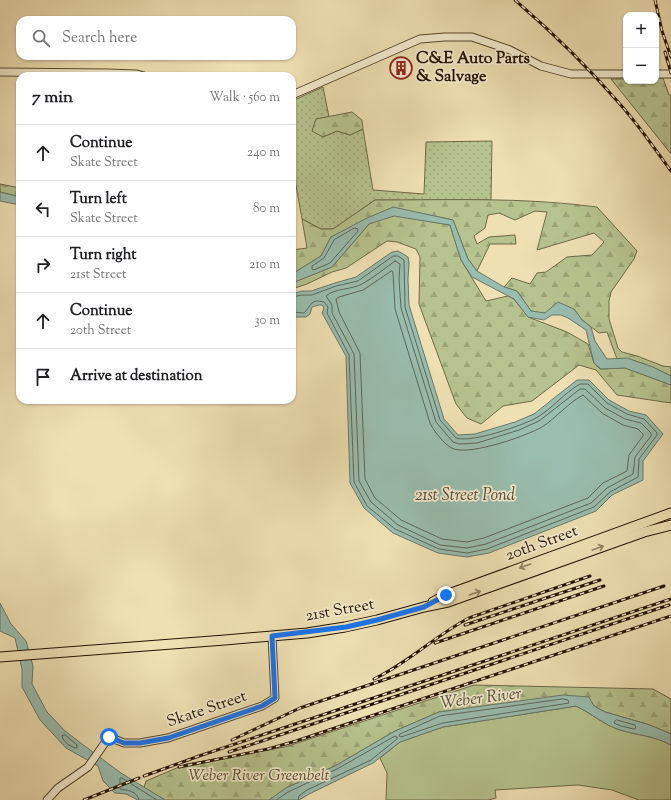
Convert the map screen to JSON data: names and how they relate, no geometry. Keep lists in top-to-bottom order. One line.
{"streets":{"main road":["20th Street","21st Street"],"street":["Skate Street"]},"crossings":[["20th Street","21st Street"],["21st Street","Skate Street"]],"one_way":["20th Street","21st Street"],"water":["21st Street Pond","Weber River"],"parks":["Weber River Greenbelt"],"places":{"building":["C&E Auto Parts & Salvage"]},"page":{"map_buttons":["+","−"],"search":"Search here","heading":["7 min","Walk · 560 m"],"list":[["Continue","Skate Street","240 m"],["Turn left","Skate Street","80 m"],["Turn right","21st Street","210 m"],["Continue","20th Street","30 m"],"Arrive at destination"]}}
